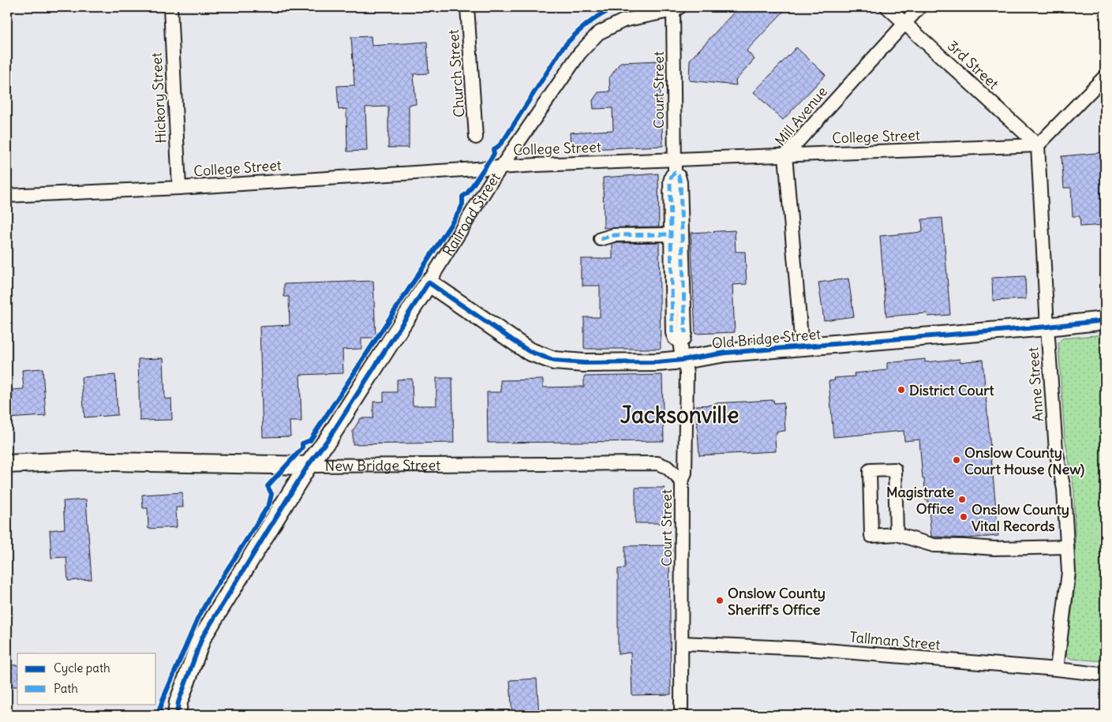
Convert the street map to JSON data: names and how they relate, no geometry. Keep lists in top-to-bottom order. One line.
{"streets":{"main road":["Railroad Street","Old Bridge Street","New Bridge Street"],"street":["3rd Street","Church Street","Court Street","Hickory Street","Mill Avenue","College Street","Anne Street","Tallman Street"]},"crossings":[["3rd Street","Mill Avenue"],["3rd Street","College Street"],["3rd Street","Anne Street"],["Court Street","College Street"],["Court Street","Railroad Street"],["Court Street","Old Bridge Street"],["Court Street","New Bridge Street"],["Court Street","Tallman Street"],["Hickory Street","College Street"],["Mill Avenue","College Street"],["Mill Avenue","Old Bridge Street"],["College Street","Railroad Street"],["College Street","Anne Street"],["Railroad Street","Old Bridge Street"],["Railroad Street","New Bridge Street"],["Old Bridge Street","Anne Street"],["Anne Street","Tallman Street"]],"districts":["Jacksonville"],"places":["District Court","Onslow County Court House (New)","Magistrate Office","Onslow County Vital Records","Onslow County Sheriff's Office"],"legend":["Cycle path","Path"]}
